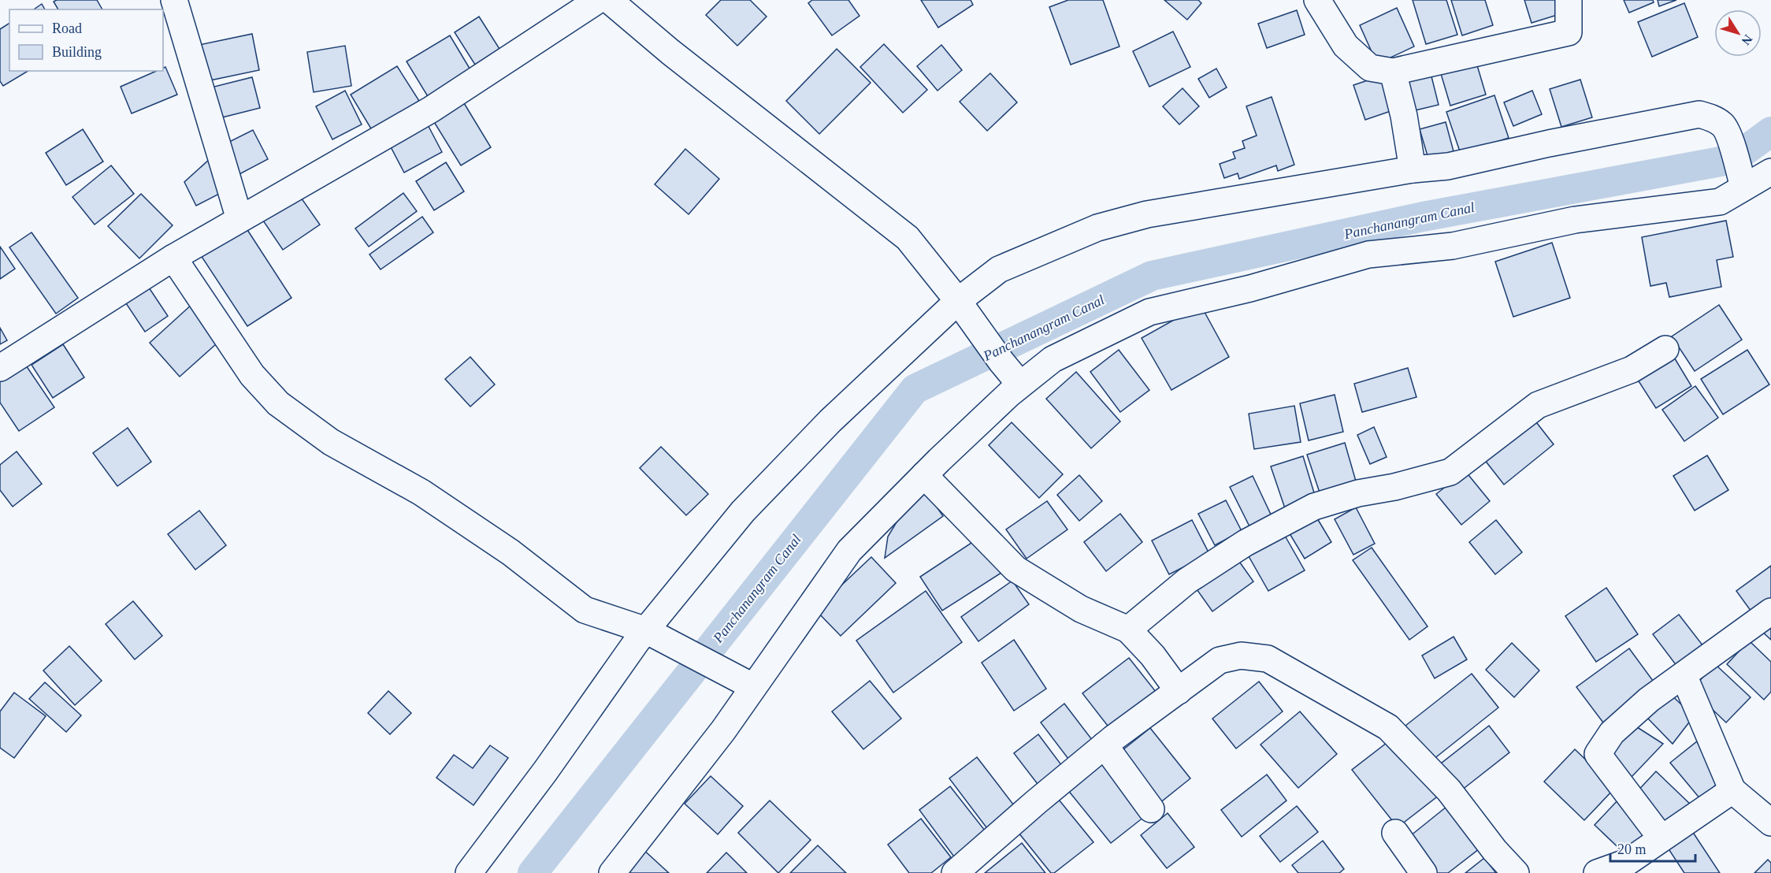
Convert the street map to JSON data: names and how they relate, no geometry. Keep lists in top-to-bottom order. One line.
{"water":["Panchanangram Canal"],"legend":["Road","Building"],"scale_bar":"20 m","north":"bottom right"}
